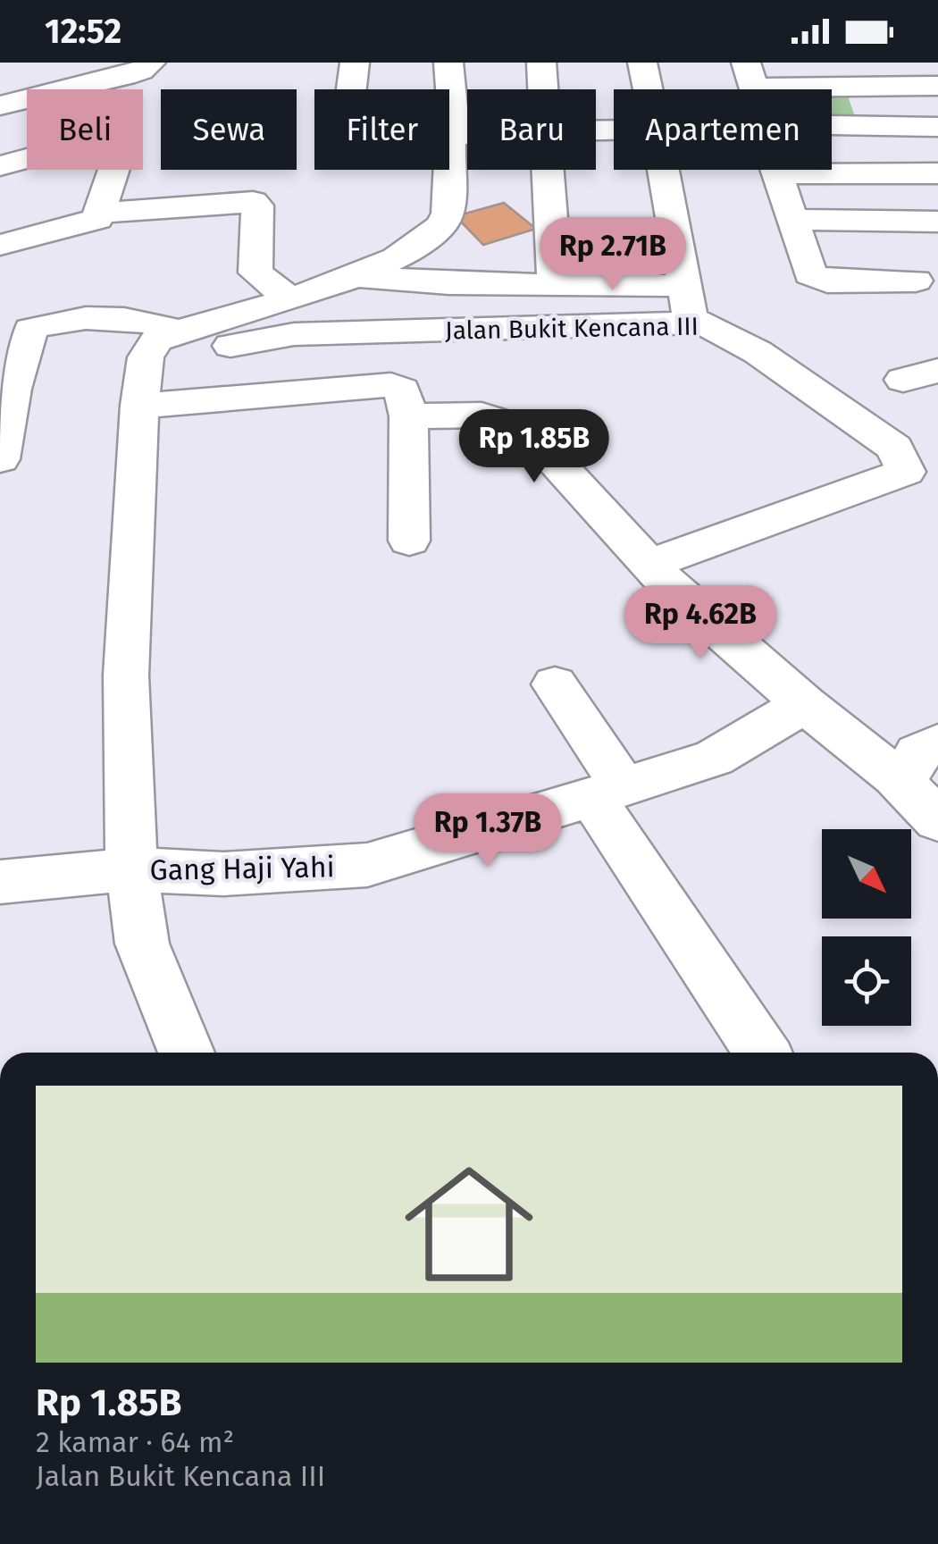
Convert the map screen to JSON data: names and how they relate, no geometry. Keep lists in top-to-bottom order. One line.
{"streets":{"street":["Jalan Bukit Kencana III","Gang Haji Yahi"]},"north":"bottom right","page":{"status":"12:52","chip":["Beli","Sewa","Filter","Baru","Apartemen"],"price":["Rp 2.71B","Rp 1.85B","Rp 4.62B","Rp 1.37B"],"list":[{"name":"Rp 1.85B","note":"2 kamar · 64 m² · Jalan Bukit Kencana III"}]}}
